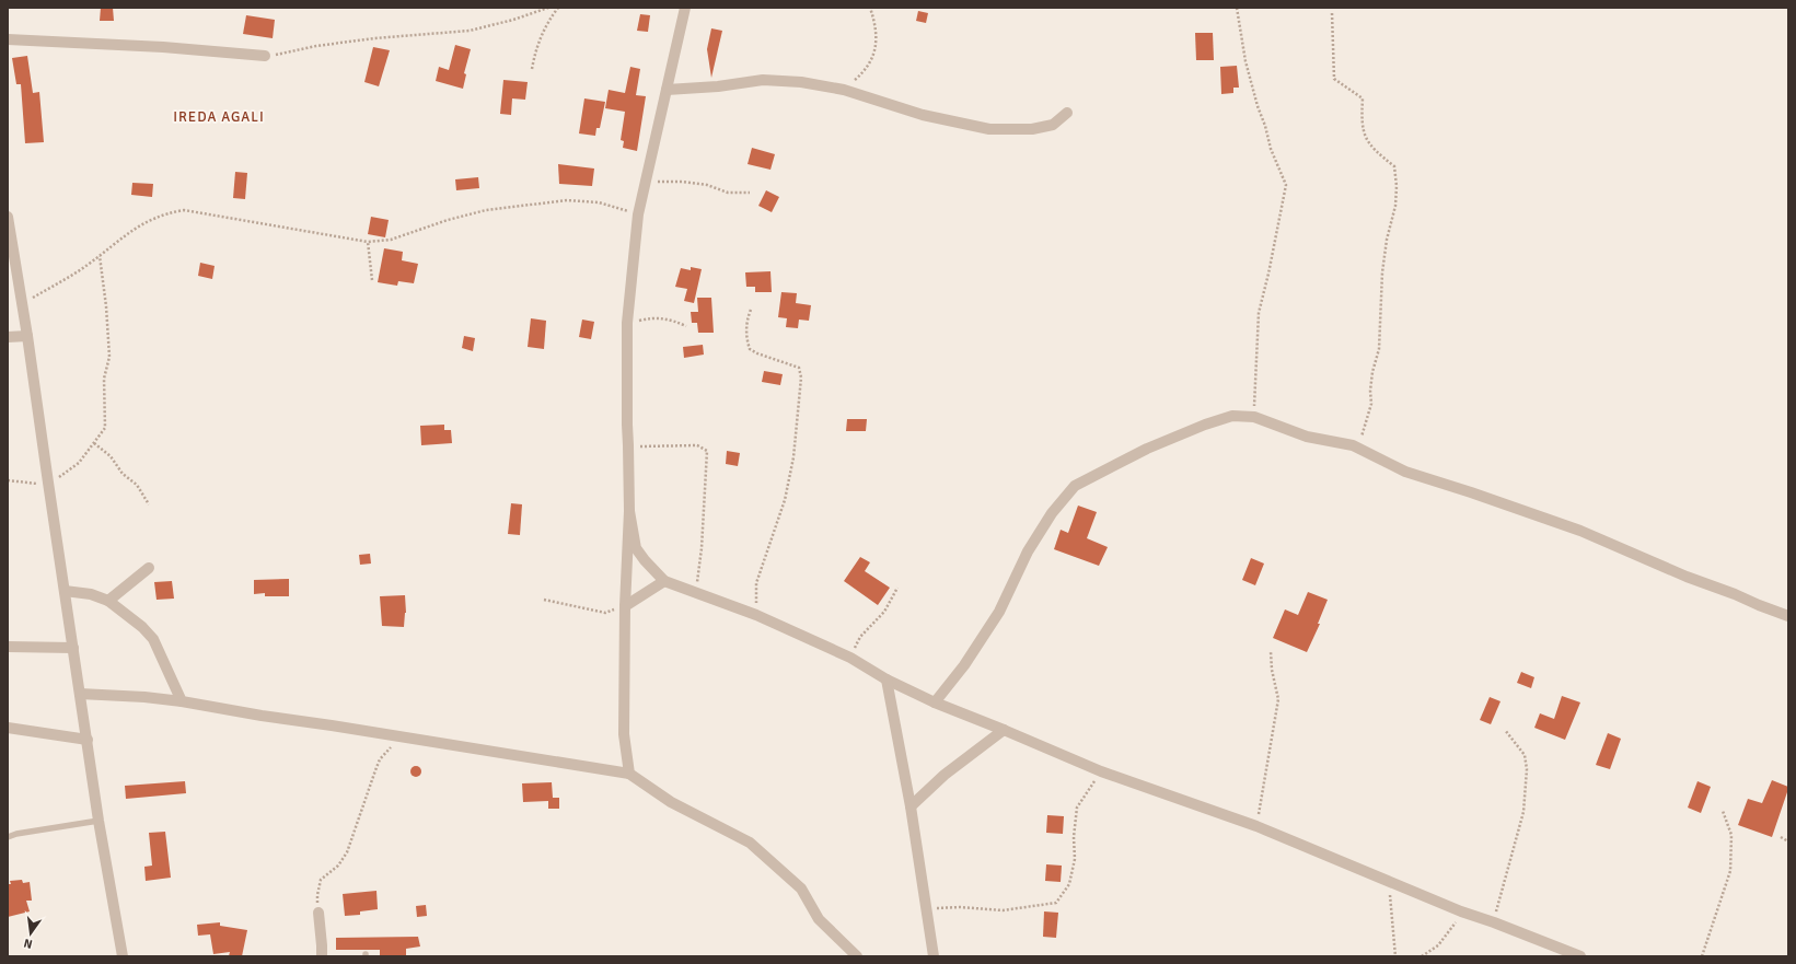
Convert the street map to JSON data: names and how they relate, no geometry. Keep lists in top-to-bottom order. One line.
{"districts":["IREDA AGALI"],"north":"bottom"}
